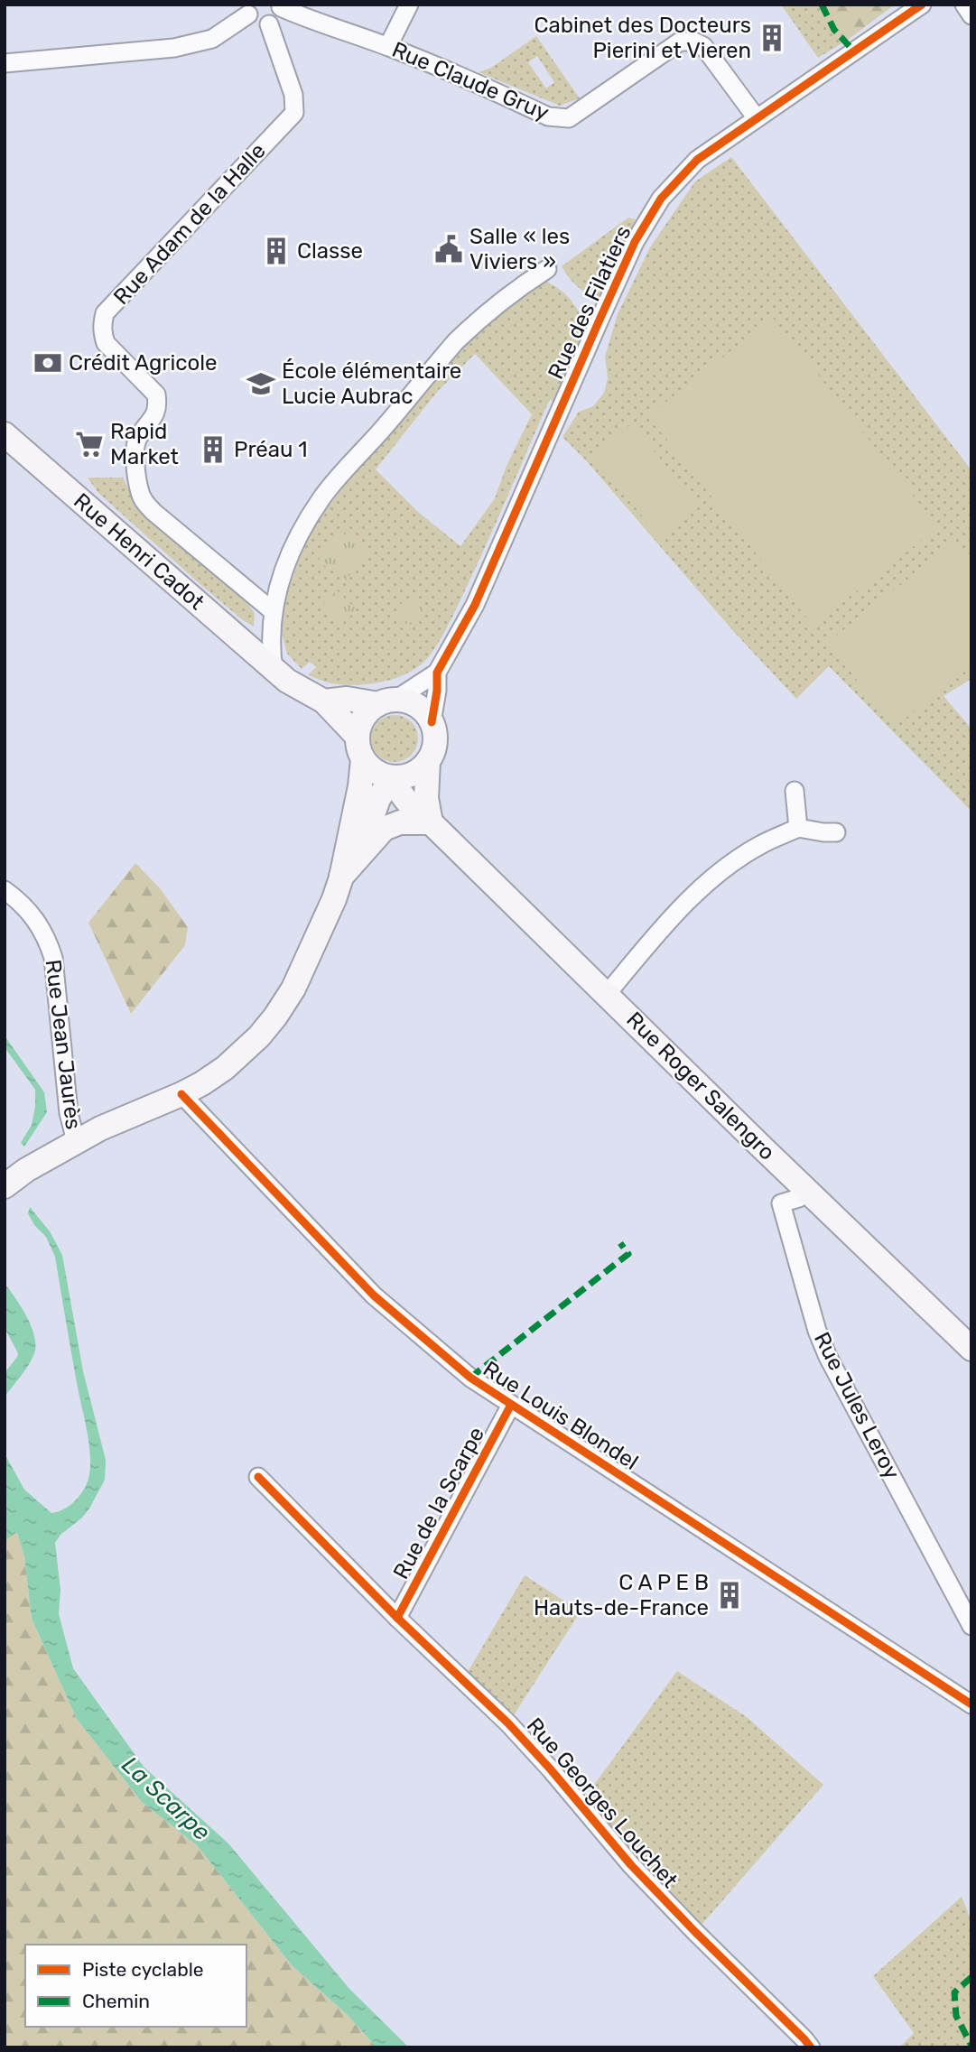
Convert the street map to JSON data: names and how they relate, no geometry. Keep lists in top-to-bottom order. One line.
{"streets":{"main road":["Rue Henri Cadot","Rue Roger Salengro"],"street":["Rue Claude Gruy","Rue Adam de la Halle","Rue des Filatiers","Rue Jean Jaurès","Rue Jules Leroy","Rue Louis Blondel","Rue de la Scarpe","Rue Georges Louchet"]},"crossings":[["Rue Claude Gruy","Rue des Filatiers"],["Rue des Filatiers","Rue Roger Salengro"],["Rue Roger Salengro","Rue Jules Leroy"],["Rue Louis Blondel","Rue de la Scarpe"],["Rue de la Scarpe","Rue Georges Louchet"]],"water":["La Scarpe"],"places":{"building":["Cabinet des Docteurs Pierini et Vieren","Classe","Préau 1","C A P E B Hauts-de-France"],"public building":["Salle « les Viviers »"],"bank":["Crédit Agricole"],"school or university":["École élémentaire Lucie Aubrac"],"supermarket":["Rapid Market"]},"legend":["Piste cyclable","Chemin"]}
